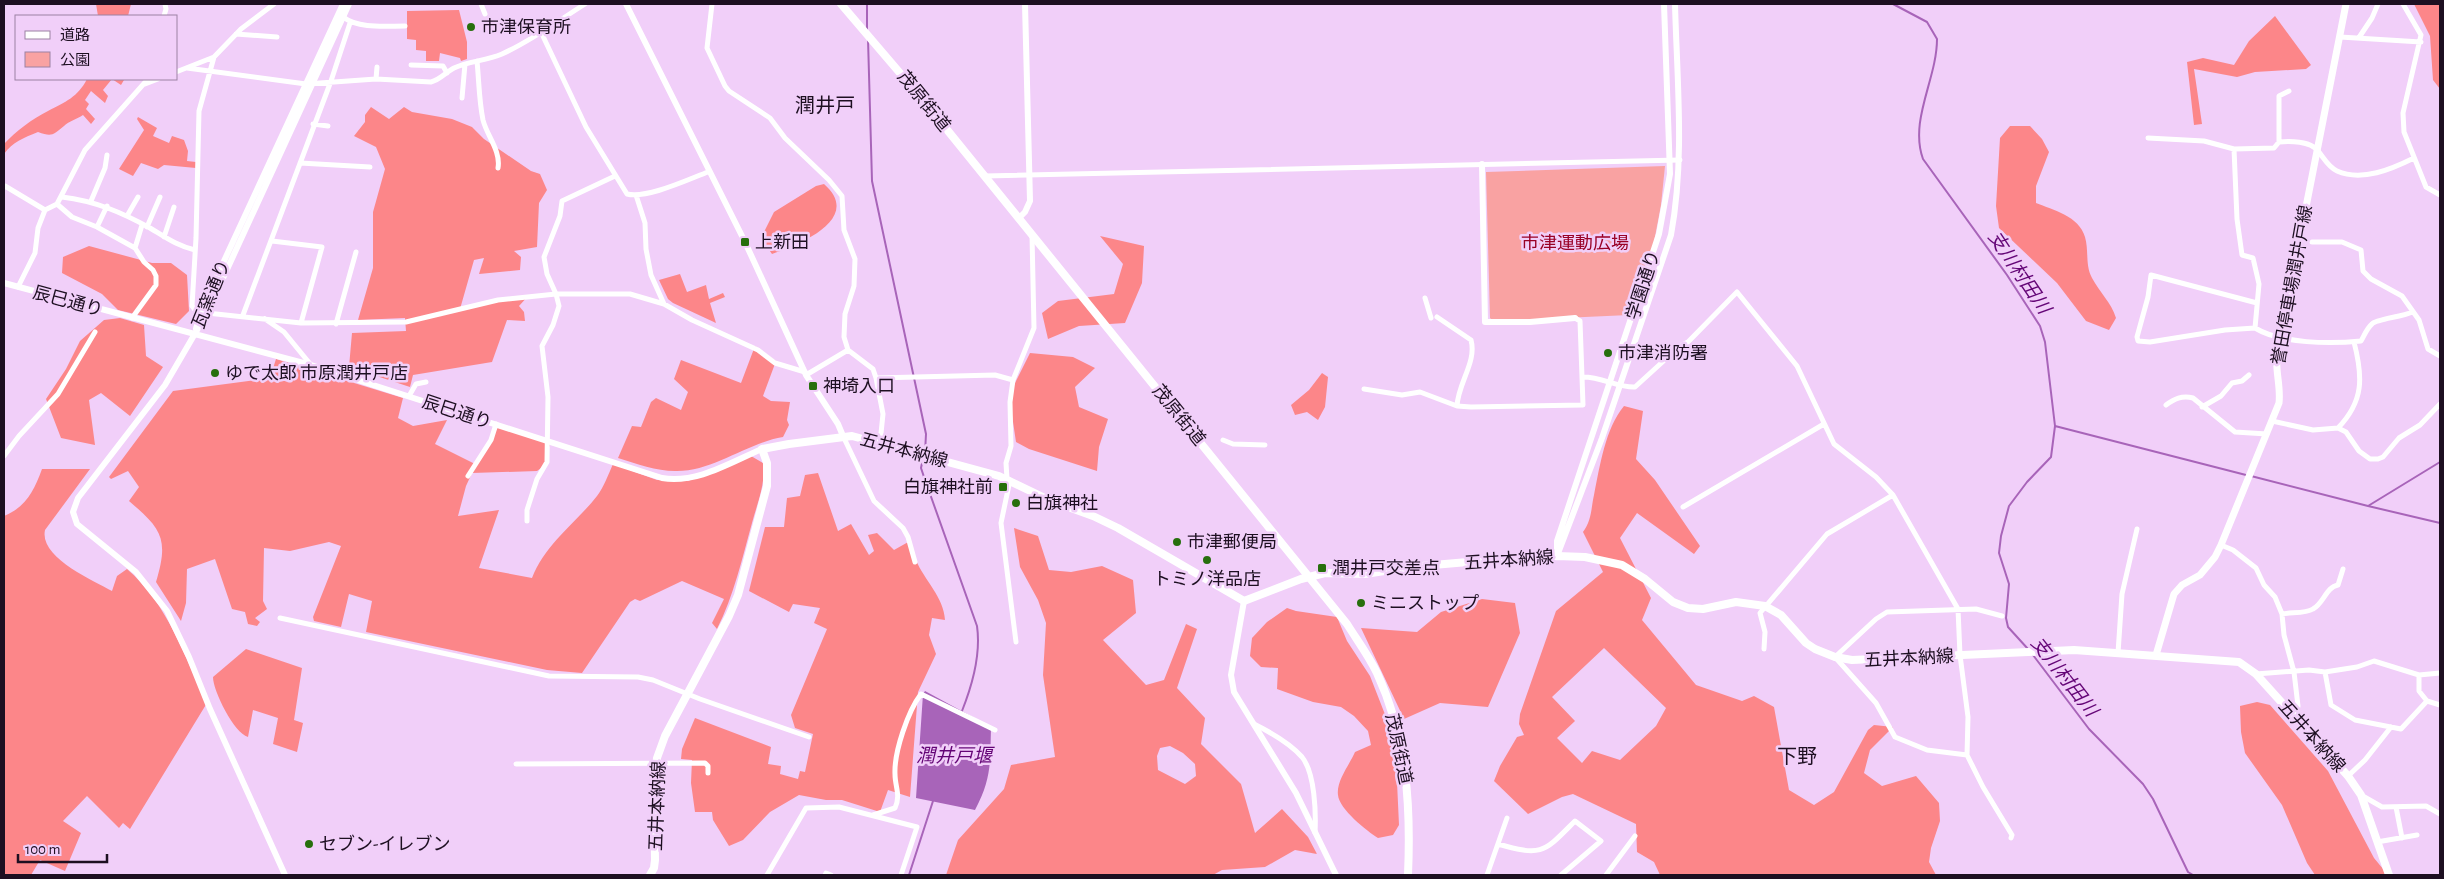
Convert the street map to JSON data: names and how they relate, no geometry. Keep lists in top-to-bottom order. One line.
{"streets":{"main road":["茂原街道","誉田停車場潤井戸線","五井本納線"],"street":["学園通り","瓦窯通り","辰巳通り"]},"crossings":[["茂原街道","五井本納線"],["学園通り","五井本納線"],["誉田停車場潤井戸線","五井本納線"],["瓦窯通り","辰巳通り"],["辰巳通り","五井本納線"]],"districts":["潤井戸","下野"],"water":["支川村田川","潤井戸堰"],"parks":["市津運動広場"],"places":{"other":["市津保育所","市津消防署","ゆで太郎 市原潤井戸店","白旗神社","市津郵便局","トミノ洋品店","ミニストップ","セブン-イレブン"],"transit":["上新田","神埼入口","白旗神社前","潤井戸交差点"]},"legend":["道路","公園"],"scale_bar":"100 m"}
